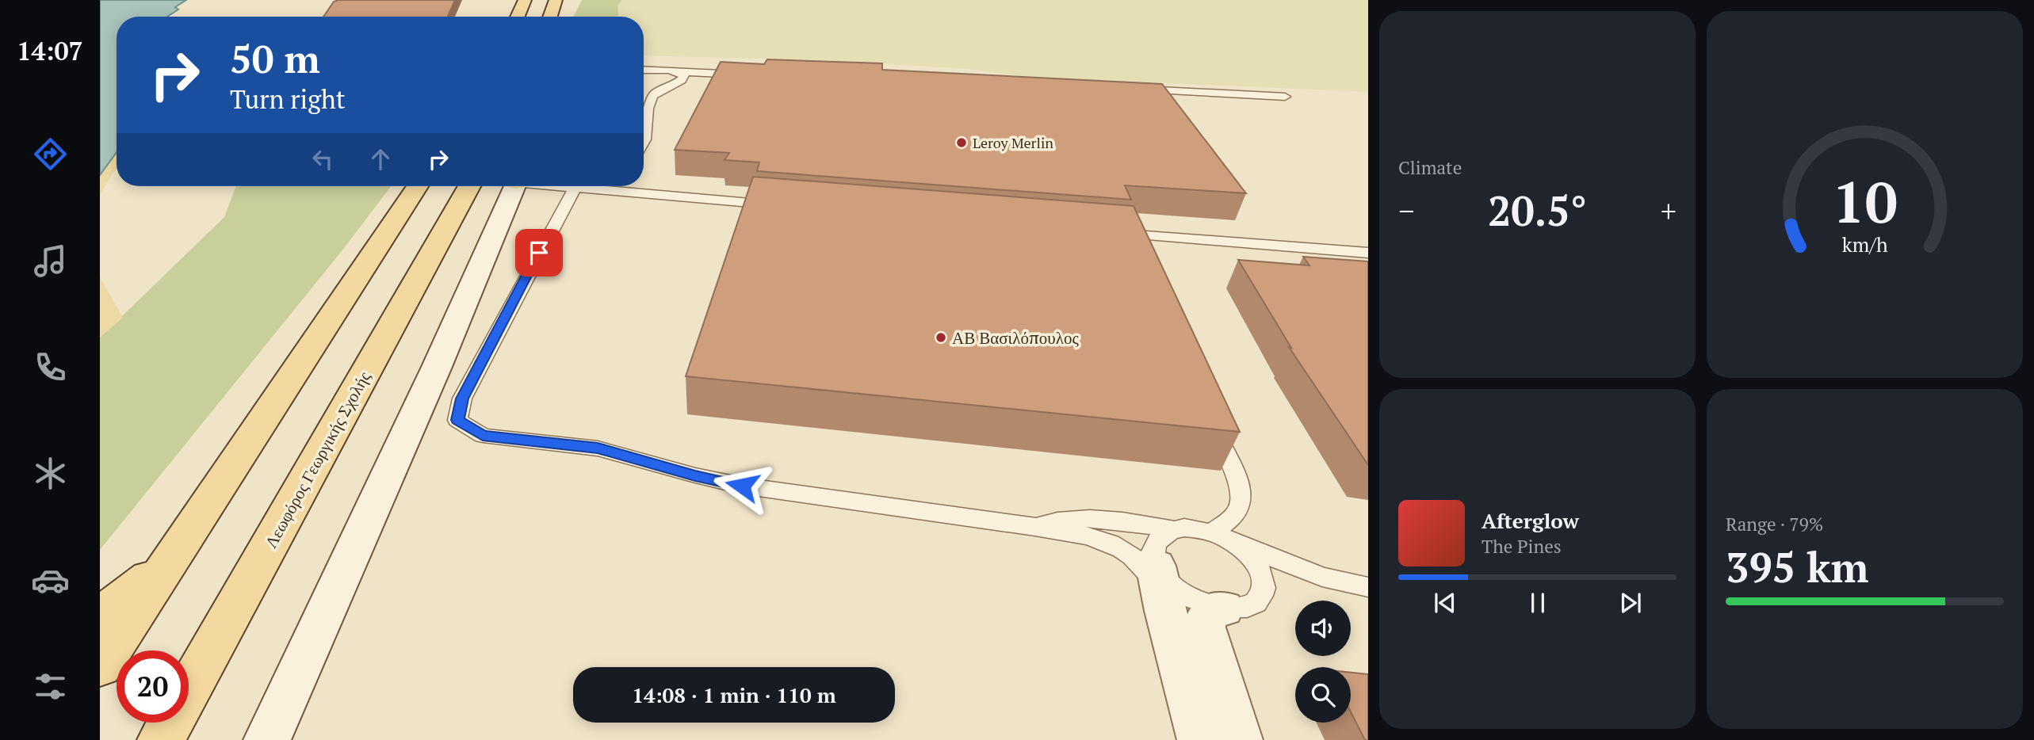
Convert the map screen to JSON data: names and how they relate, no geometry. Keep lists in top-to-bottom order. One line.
{"streets":{"main road":["Λεωφόρος Γεωργικής Σχολής"]},"places":["Leroy Merlin","ΑΒ Βασιλόπουλος"],"page":{"tabs":"14:07","tile":["Climate",["Range · 79%","395 km"]],"turn":["50 m","Turn right"],"heat":["−","20.5°","+"],"song":["Afterglow","The Pines"],"limit":"20","trip":"14:08 · 1 min · 110 m","gauge":["10","km/h"]}}
